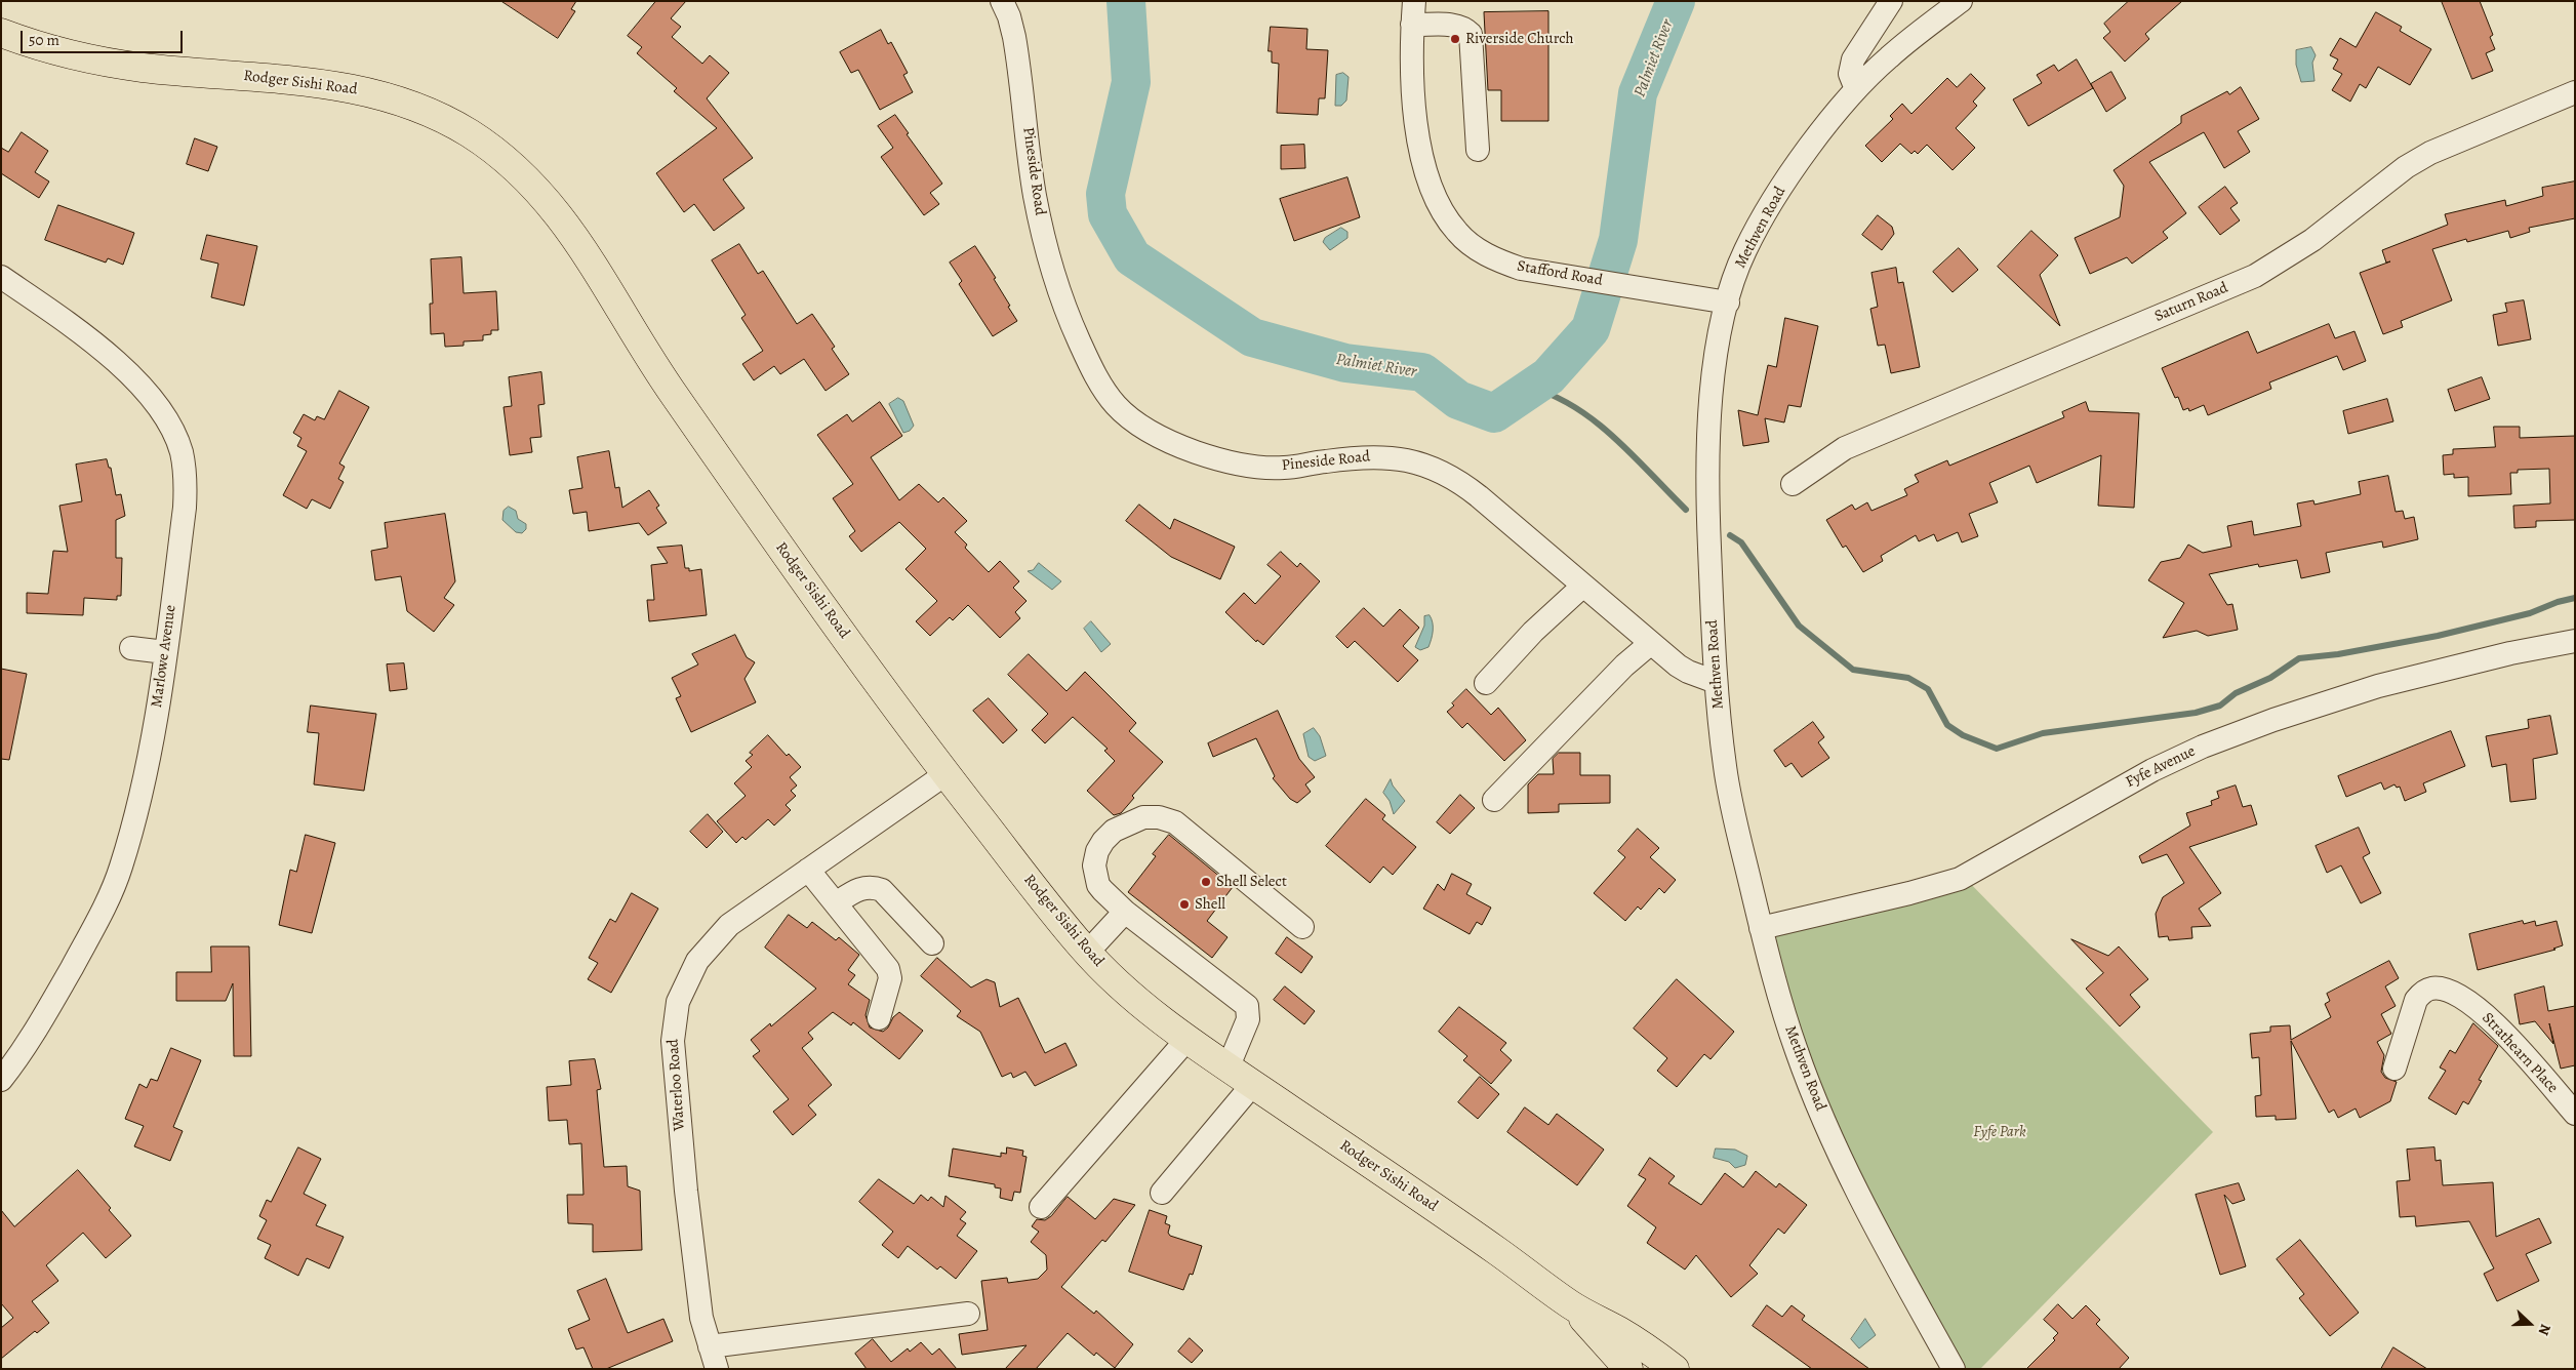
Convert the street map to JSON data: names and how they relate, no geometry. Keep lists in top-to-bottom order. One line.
{"streets":{"main road":["Rodger Sishi Road"],"street":["Pineside Road","Methven Road","Stafford Road","Saturn Road","Marlowe Avenue","Fyfe Avenue","Strathearn Place","Waterloo Road"]},"crossings":[["Rodger Sishi Road","Waterloo Road"],["Pineside Road","Methven Road"],["Methven Road","Stafford Road"],["Methven Road","Fyfe Avenue"]],"water":["Palmiet River"],"parks":["Fyfe Park"],"places":["Riverside Church","Shell Select","Shell"],"scale_bar":"50 m","north":"right"}
